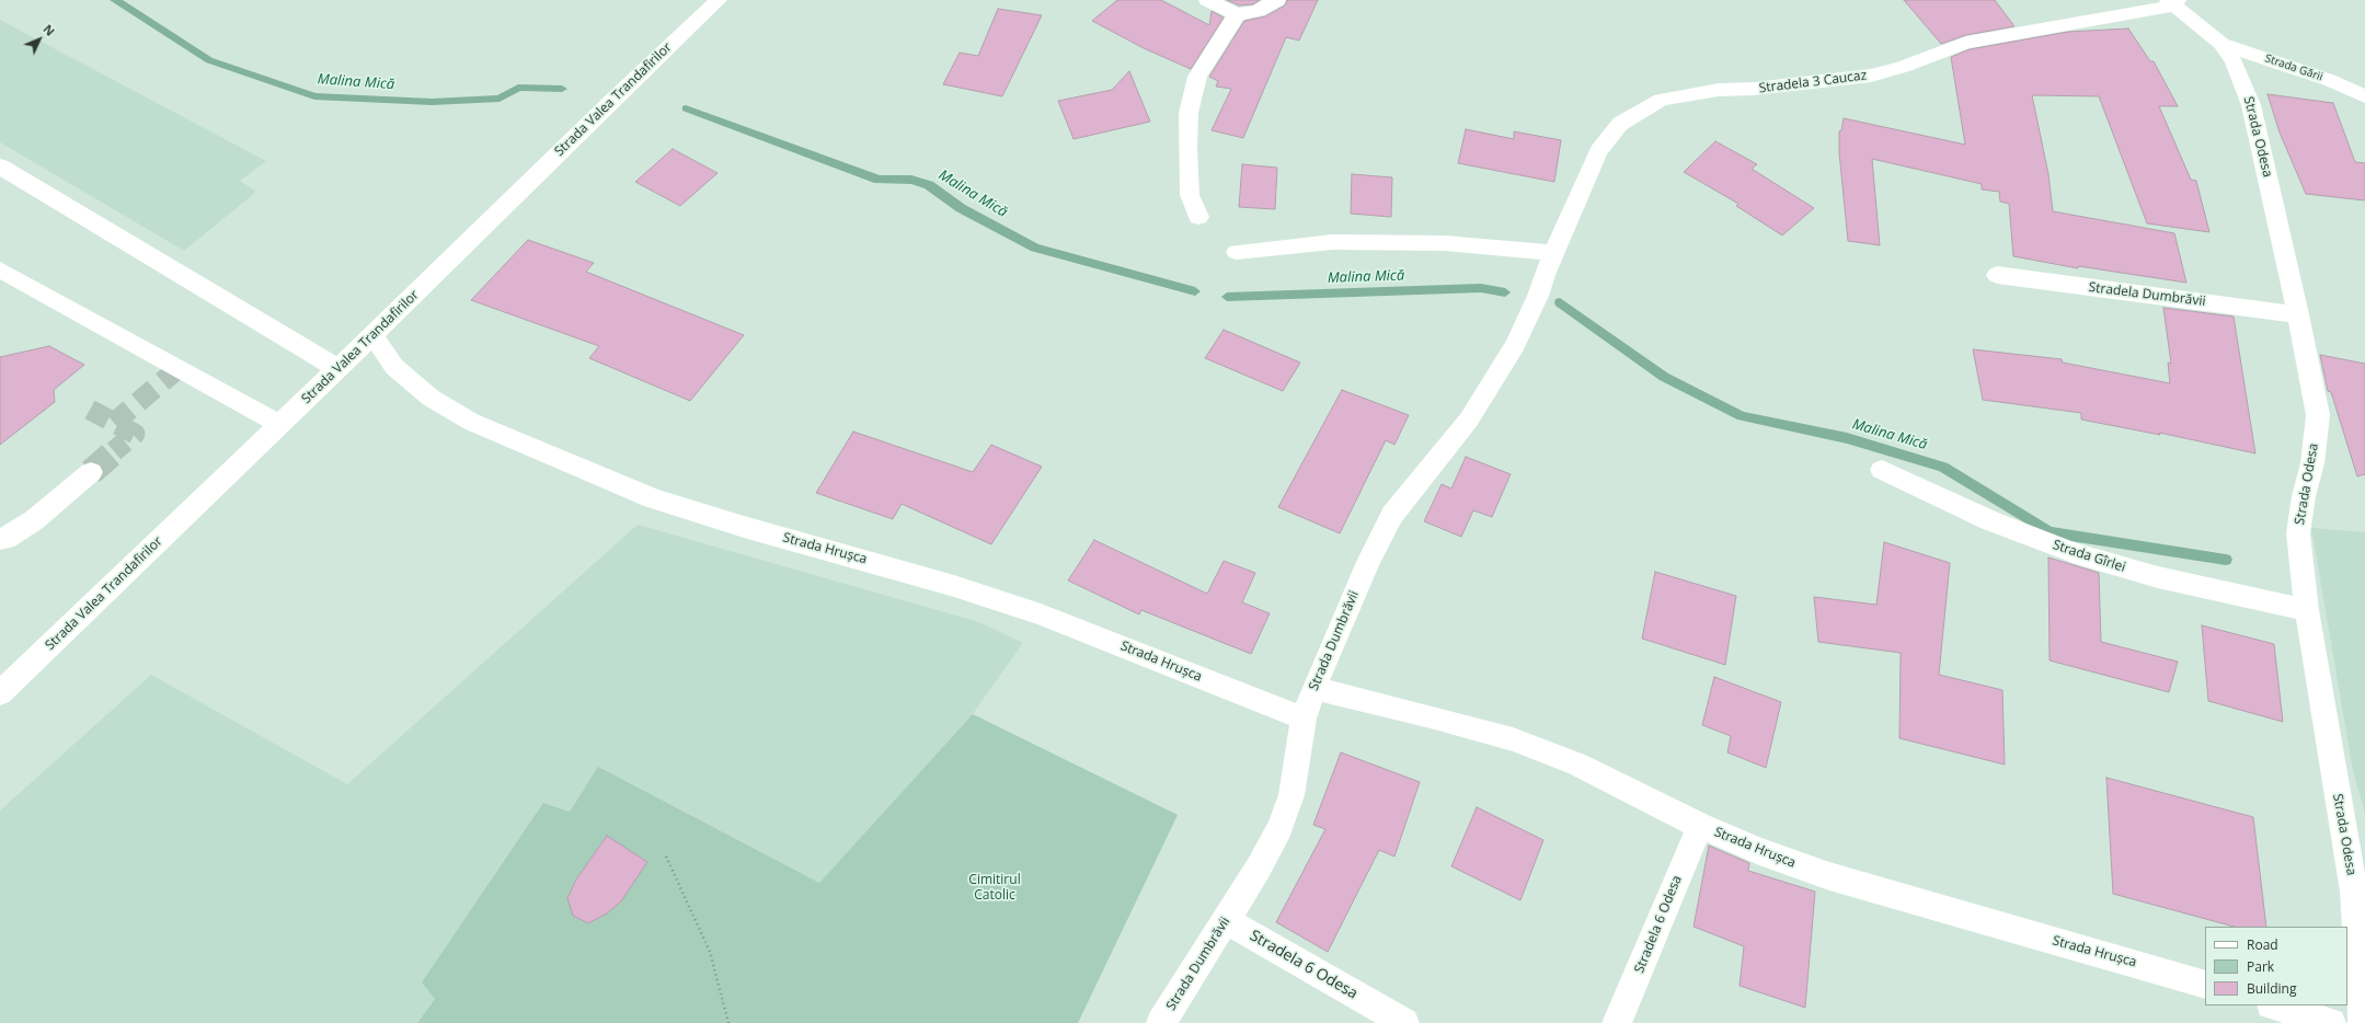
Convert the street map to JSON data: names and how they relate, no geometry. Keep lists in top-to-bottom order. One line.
{"streets":{"street":["Strada Gării","Stradela 3 Caucaz","Strada Valea Trandafirilor","Strada Odesa","Stradela Dumbrăvii","Strada Hrușca","Strada Gîrlei","Strada Dumbrăvii","Stradela 6 Odesa"]},"crossings":[["Strada Gării","Strada Odesa"],["Stradela 3 Caucaz","Strada Odesa"],["Stradela 3 Caucaz","Strada Dumbrăvii"],["Strada Valea Trandafirilor","Strada Hrușca"],["Strada Odesa","Stradela Dumbrăvii"],["Strada Odesa","Strada Gîrlei"],["Strada Hrușca","Strada Dumbrăvii"],["Strada Hrușca","Stradela 6 Odesa"],["Strada Dumbrăvii","Stradela 6 Odesa"]],"water":["Malina Mică"],"parks":["Cimitirul Catolic"],"legend":["Road","Park","Building"],"north":"top right"}
